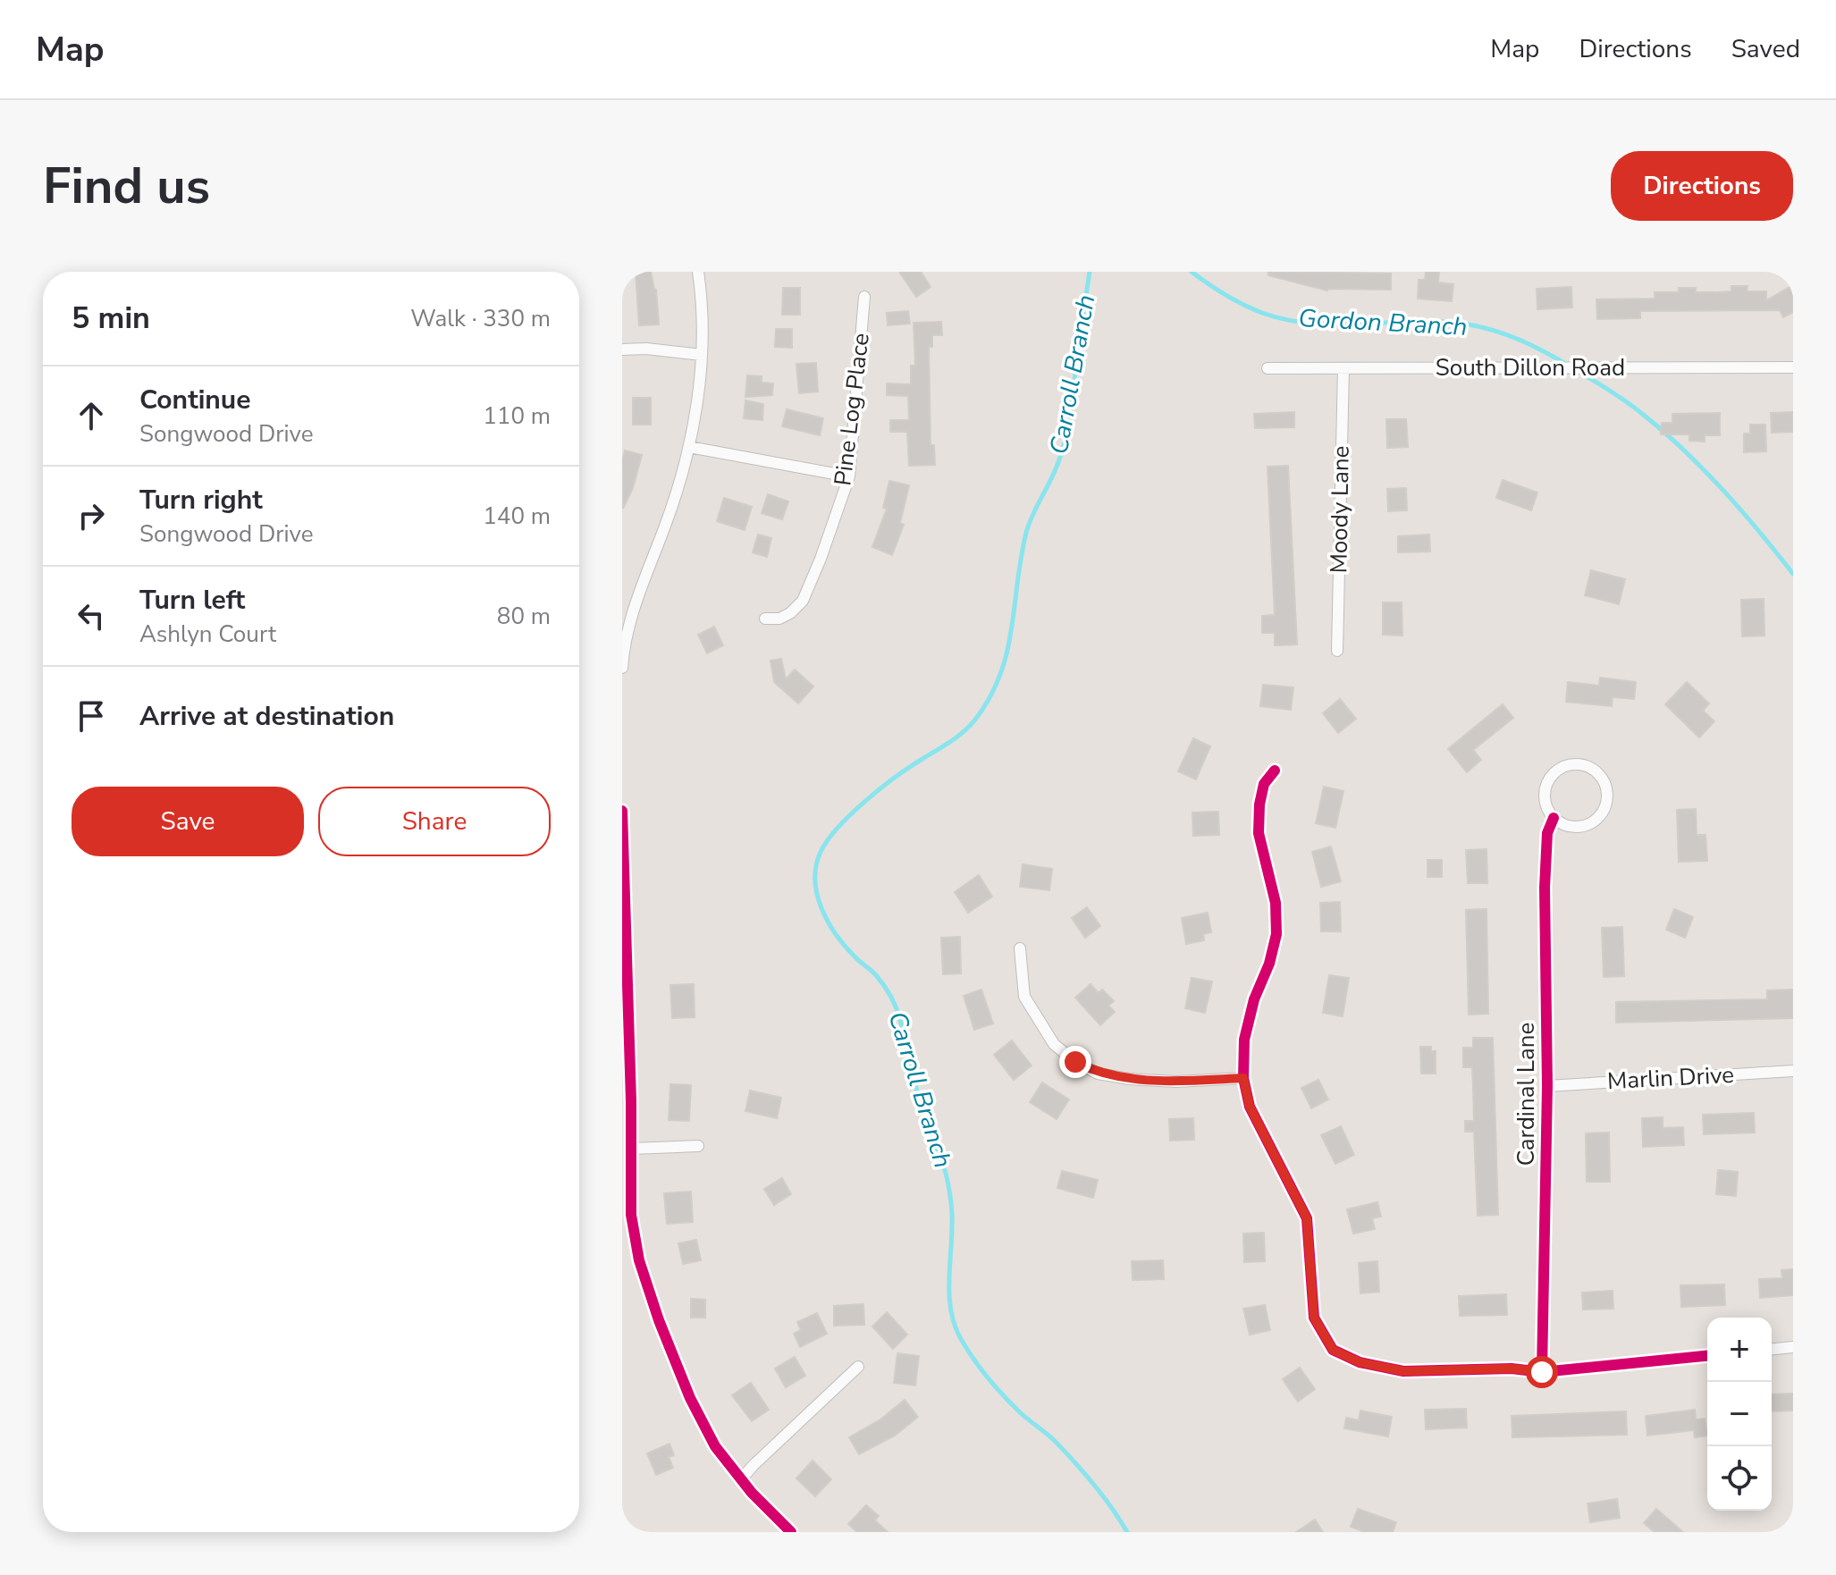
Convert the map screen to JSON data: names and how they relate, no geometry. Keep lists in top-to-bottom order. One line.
{"streets":{"street":["South Dillon Road","Pine Log Place","Moody Lane","Marlin Drive","Cardinal Lane"]},"crossings":[["South Dillon Road","Moody Lane"],["Marlin Drive","Cardinal Lane"]],"water":["Gordon Branch","Carroll Branch"],"page":{"header":"Map","nav":["Map","Directions","Saved"],"buttons":["Directions",["Save","Share"]],"title":"Find us","heading":["5 min","Walk · 330 m"],"list":[["Continue","Songwood Drive","110 m"],["Turn right","Songwood Drive","140 m"],["Turn left","Ashlyn Court","80 m"],"Arrive at destination"],"map_buttons":["+","−"]}}
